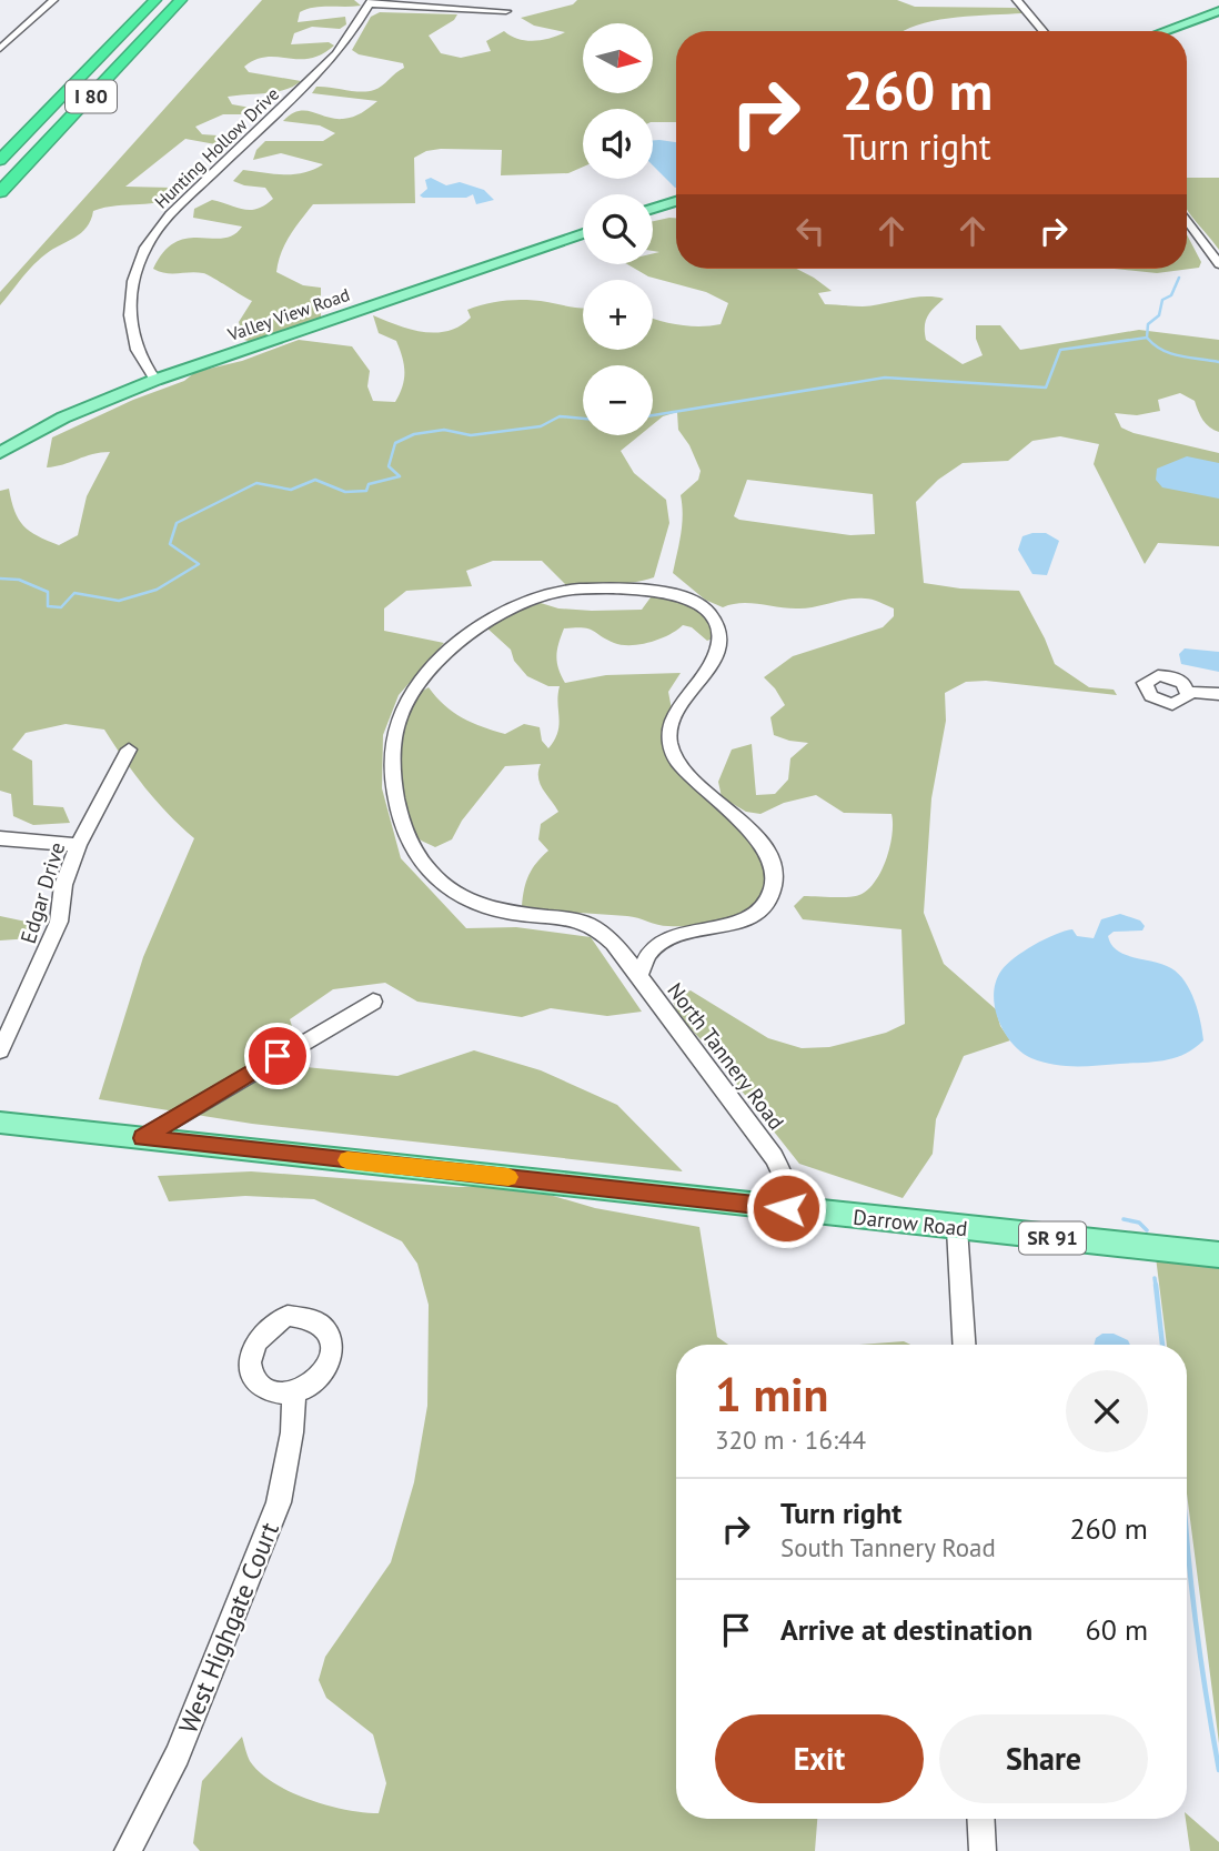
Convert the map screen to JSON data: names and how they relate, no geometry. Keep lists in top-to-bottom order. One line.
{"streets":{"highway":["I 80"],"main road":["Valley View Road","Darrow Road","SR 91"],"street":["Hunting Hollow Drive","Edgar Drive","North Tannery Road","West Highgate Court"]},"crossings":[["Hunting Hollow Drive","Valley View Road"],["North Tannery Road","Darrow Road"]],"north":"right","page":{"map_buttons":["+","−"],"turn":["260 m","Turn right"],"heading":["1 min","320 m · 16:44"],"list":[{"name":"Turn right","note":"South Tannery Road","value":"260 m"},{"name":"Arrive at destination","value":"60 m"}],"buttons":["Exit","Share"]}}
